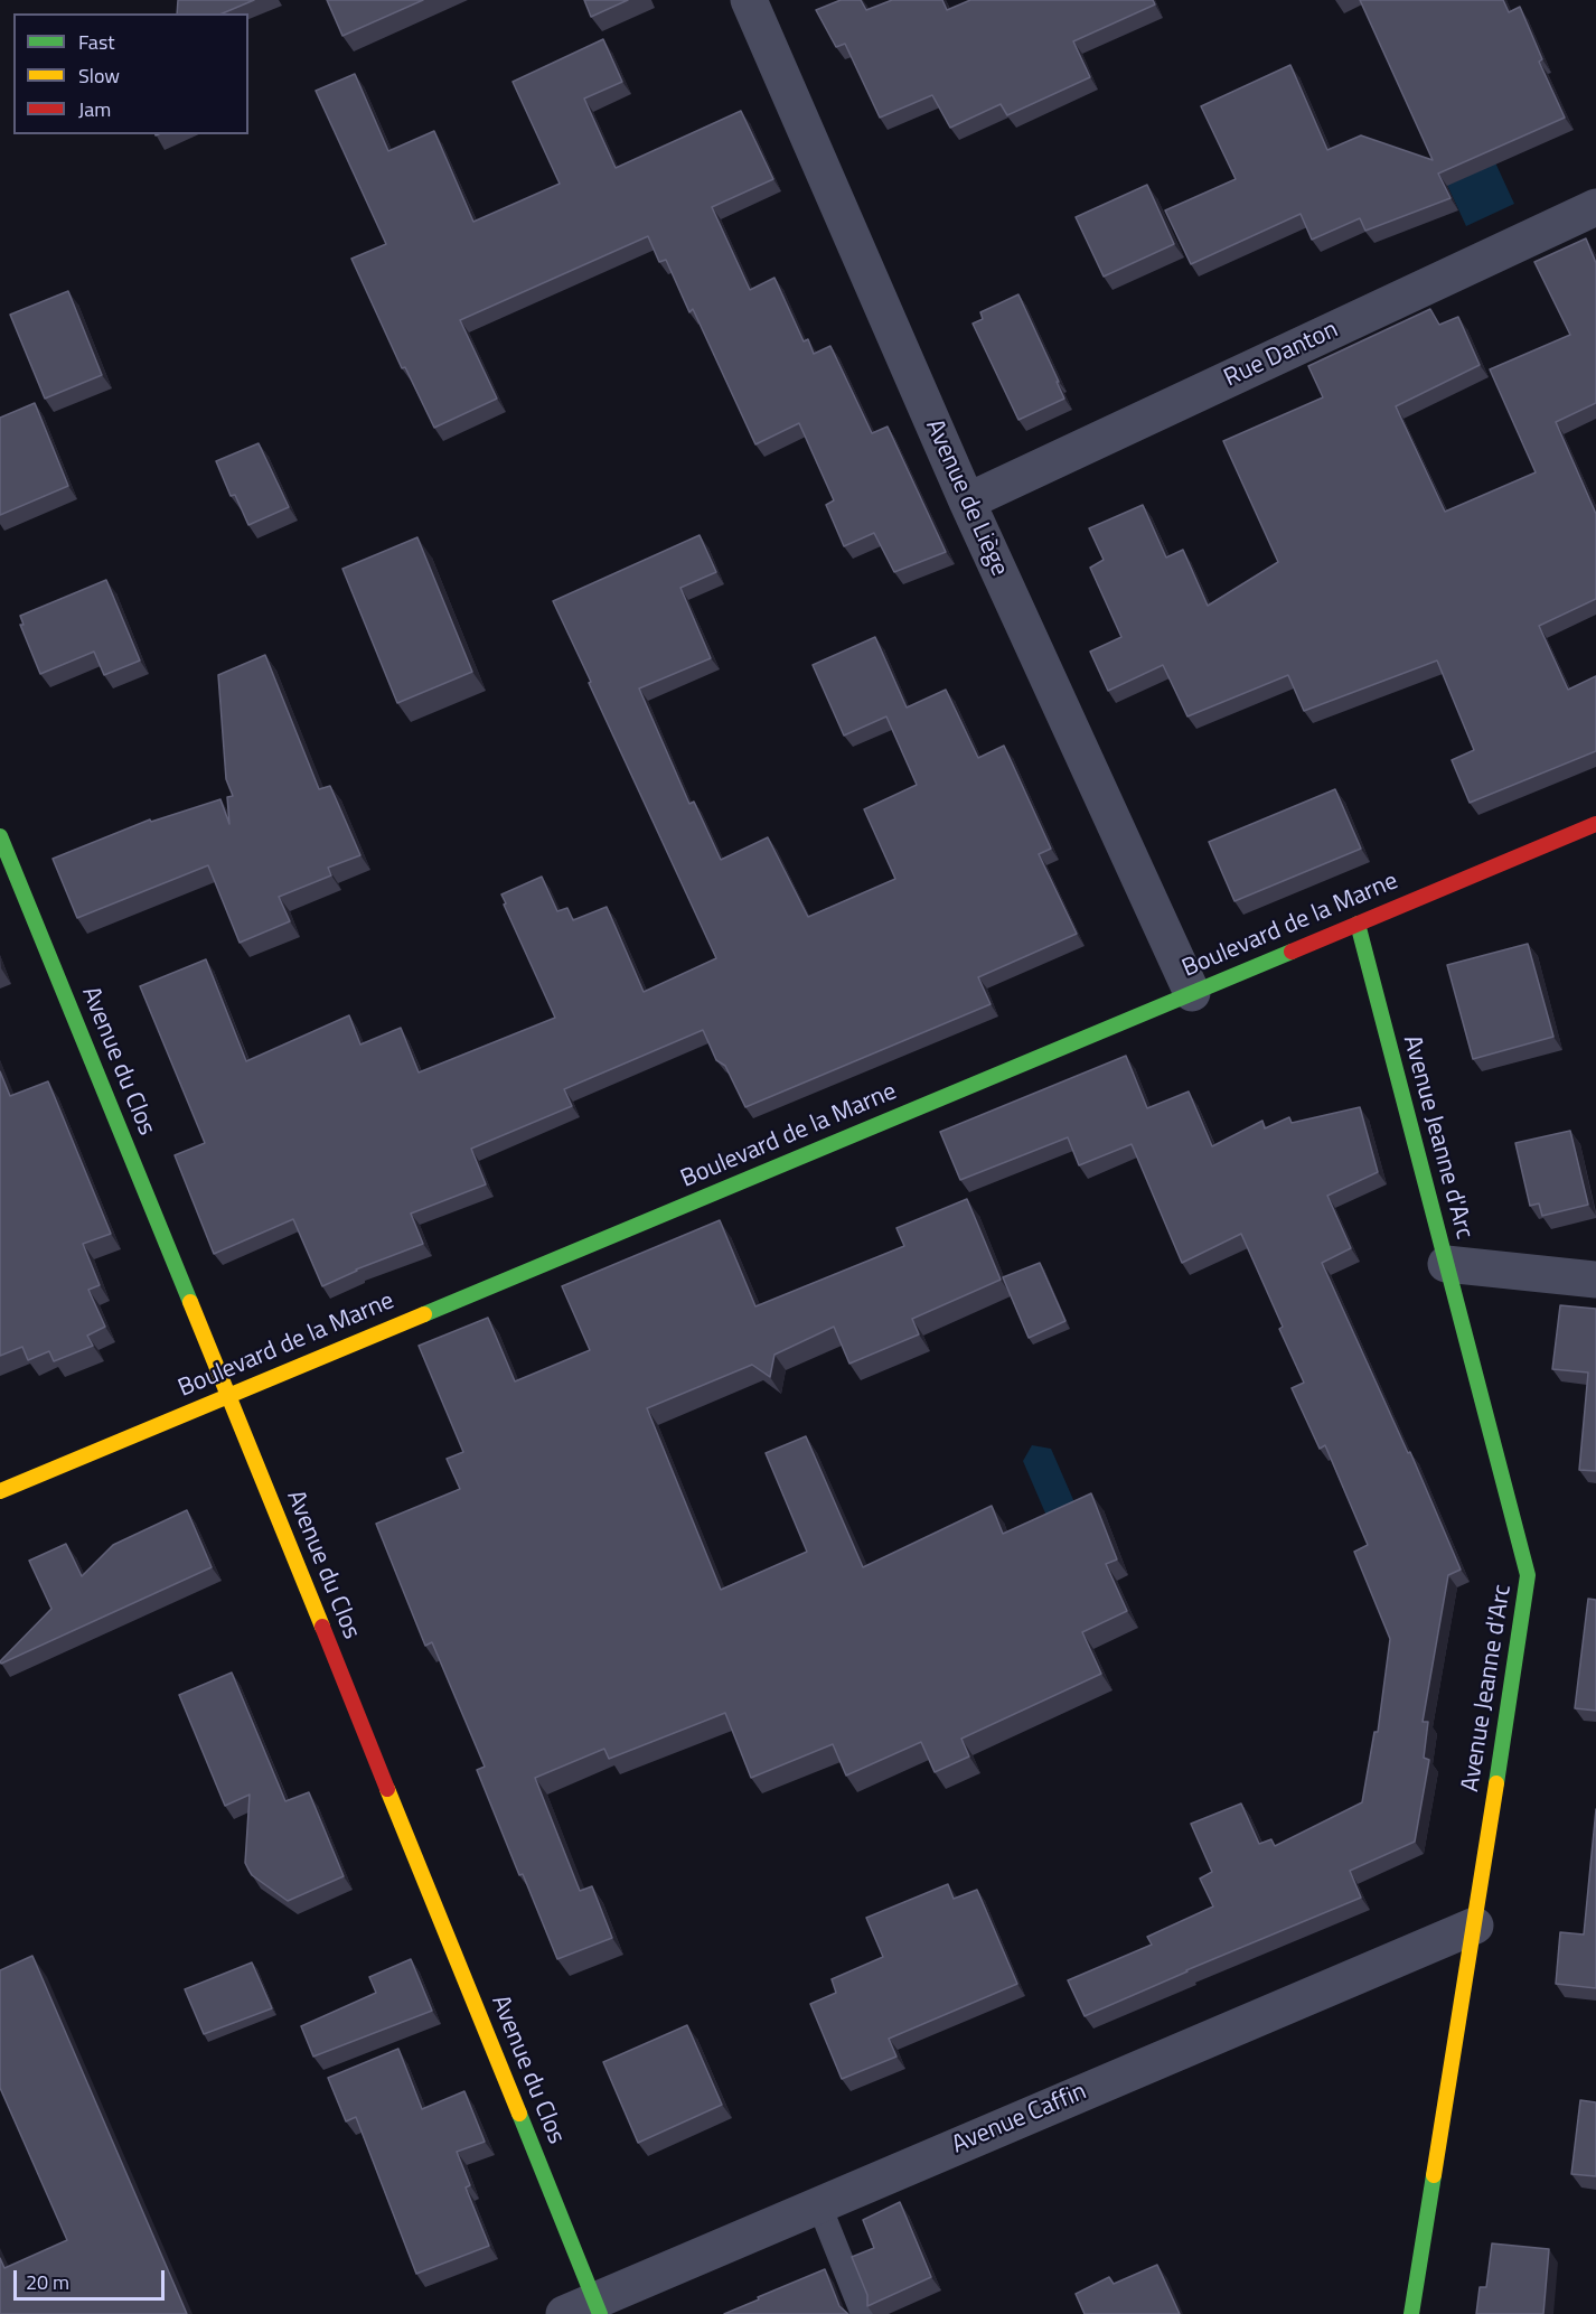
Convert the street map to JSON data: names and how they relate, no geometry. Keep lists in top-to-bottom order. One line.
{"streets":{"street":["Rue Danton","Avenue de Liège","Boulevard de la Marne","Avenue du Clos","Avenue Jeanne d'Arc","Avenue Caffin"]},"crossings":[["Rue Danton","Avenue de Liège"],["Avenue de Liège","Boulevard de la Marne"],["Boulevard de la Marne","Avenue du Clos"],["Boulevard de la Marne","Avenue Jeanne d'Arc"],["Avenue du Clos","Avenue Caffin"],["Avenue Jeanne d'Arc","Avenue Caffin"]],"legend":["Fast","Slow","Jam"],"scale_bar":"20 m"}
